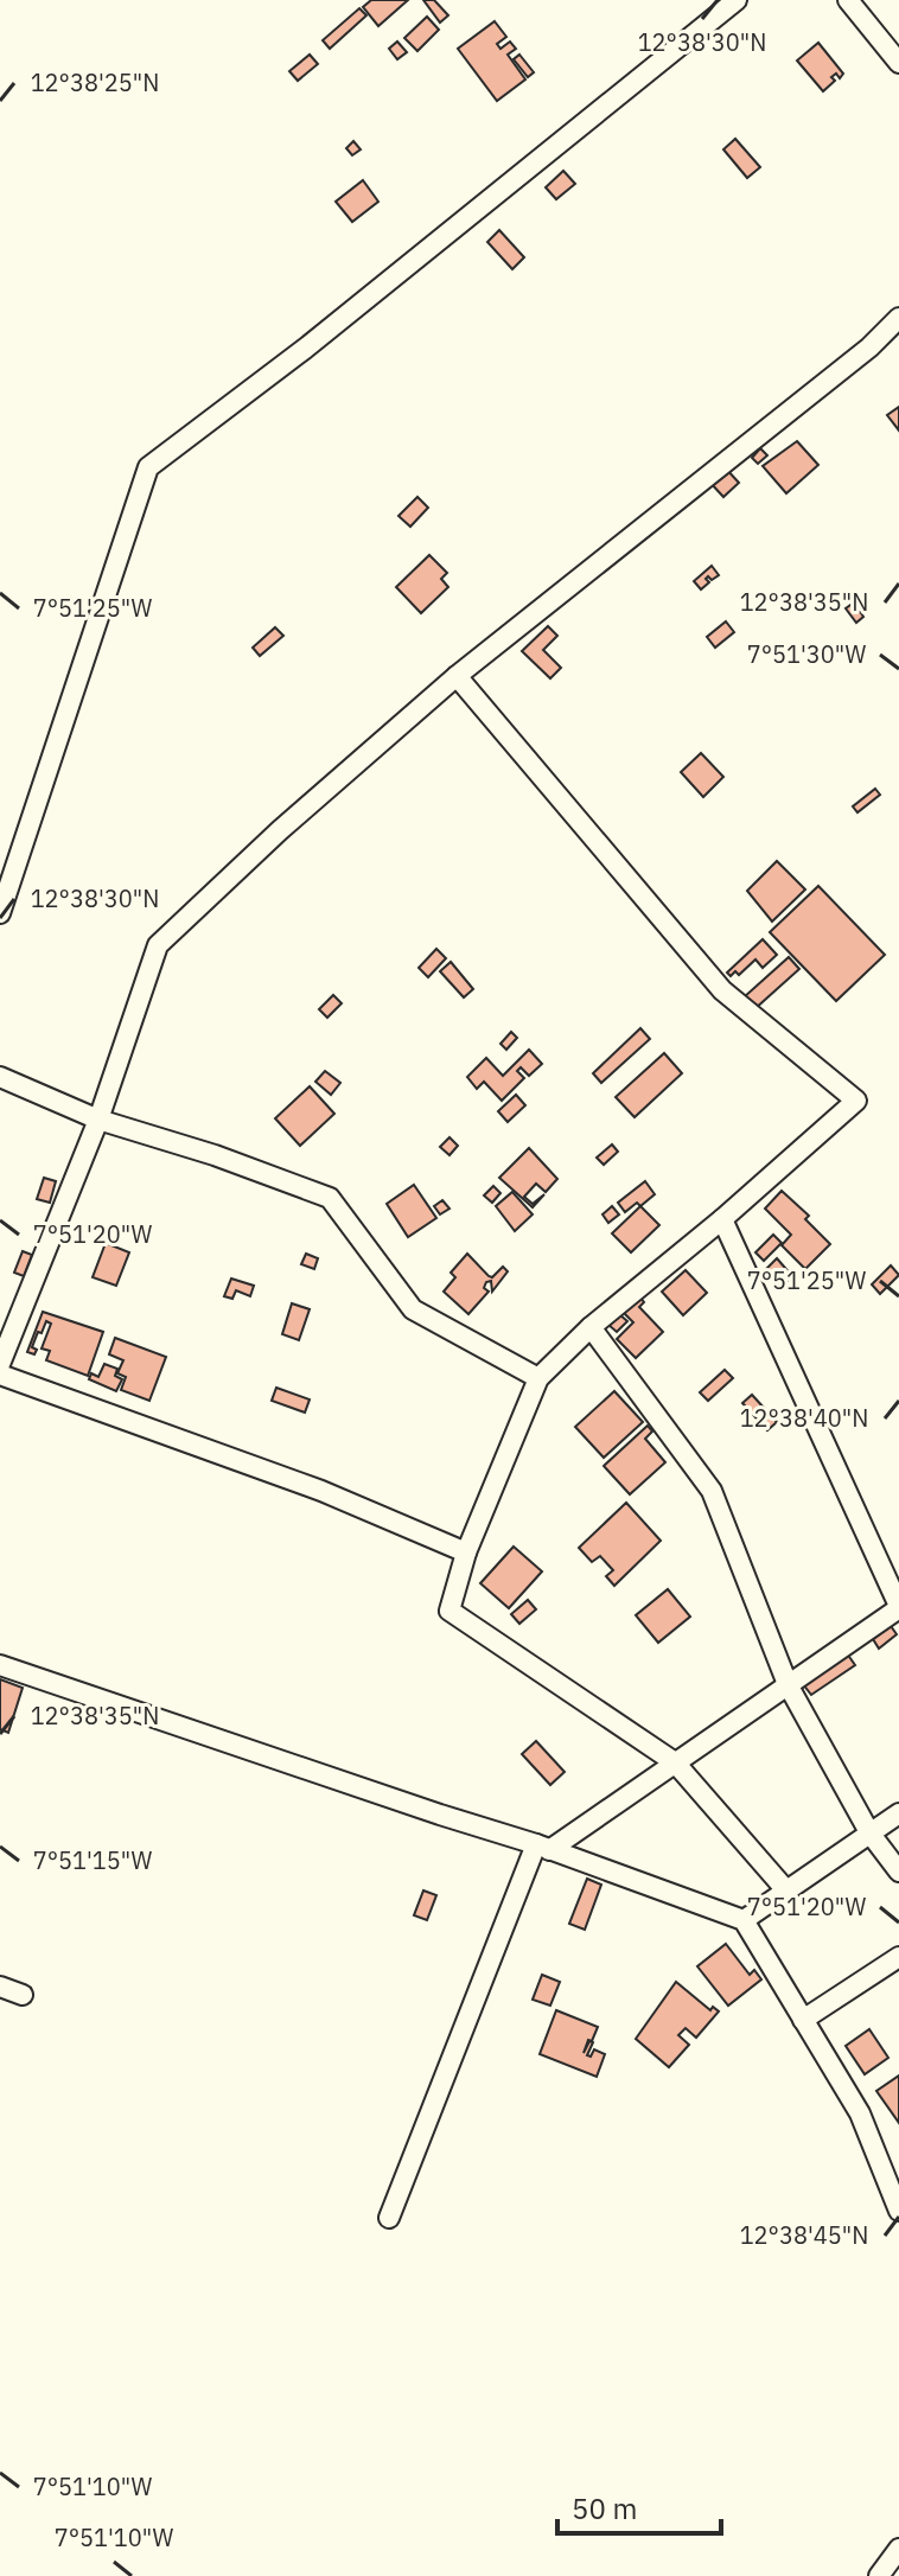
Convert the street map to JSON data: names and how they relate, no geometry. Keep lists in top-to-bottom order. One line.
{"scale_bar":"50 m","coordinates":["12°38'30\"N","12°38'25\"N","12°38'35\"N","7°51'25\"W","7°51'30\"W","7°51'20\"W","12°38'40\"N","7°51'15\"W","12°38'45\"N","7°51'10\"W"]}
